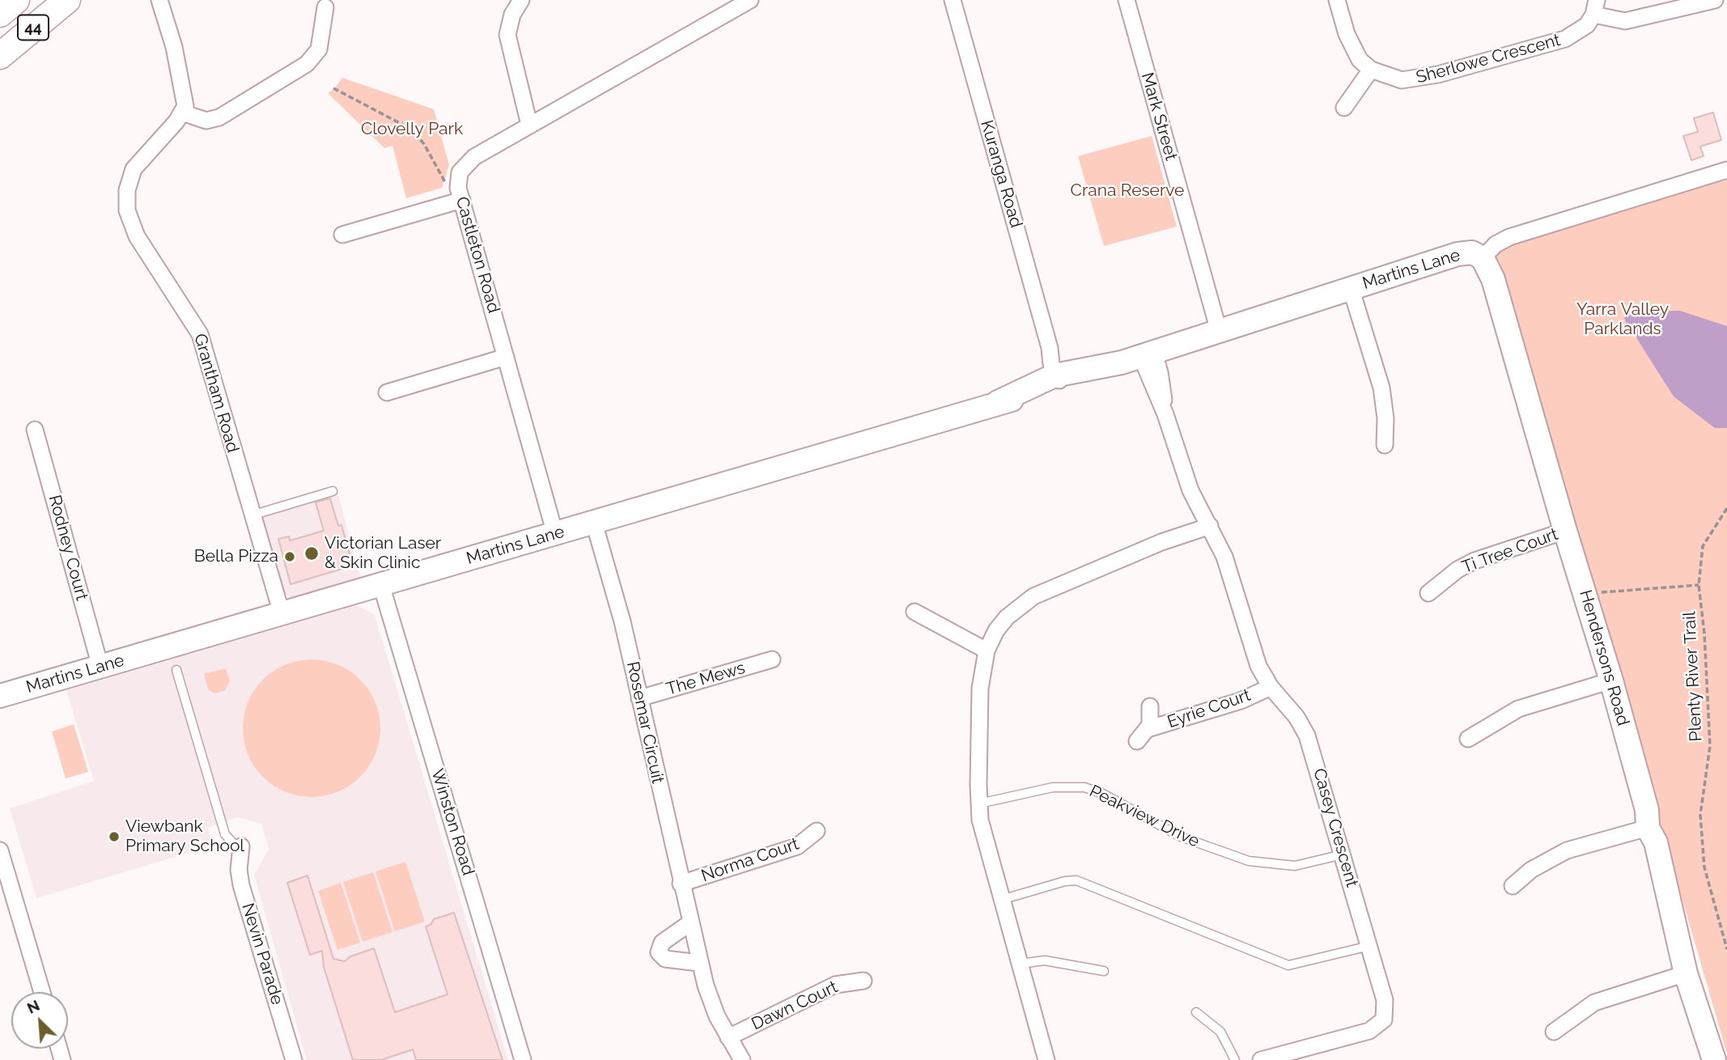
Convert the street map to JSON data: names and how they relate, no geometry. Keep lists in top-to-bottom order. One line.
{"streets":{"main road":["44"],"street":["Sherlowe Crescent","Mark Street","Kuranga Road","Castleton Road","Martins Lane","Grantham Road","Rodney Court","Ti Tree Court","Hendersons Road","The Mews","Eyrie Court","Rosemar Circuit","Winston Road","Casey Crescent","Norma Court","Nevin Parade","Dawn Court"],"lane":["Peakview Drive"],"path":["Plenty River Trail"]},"crossings":[["Mark Street","Martins Lane"],["Kuranga Road","Martins Lane"],["Castleton Road","Martins Lane"],["Martins Lane","Grantham Road"],["Martins Lane","Rodney Court"],["Martins Lane","Hendersons Road"],["Martins Lane","Rosemar Circuit"],["Martins Lane","Winston Road"],["Martins Lane","Casey Crescent"],["Ti Tree Court","Hendersons Road"],["The Mews","Rosemar Circuit"],["Eyrie Court","Casey Crescent"],["Rosemar Circuit","Norma Court"],["Rosemar Circuit","Dawn Court"],["Peakview Drive","Casey Crescent"]],"parks":["Clovelly Park","Crana Reserve","Yarra Valley Parklands"],"places":["Victorian Laser & Skin Clinic","Bella Pizza","Viewbank Primary School"],"north":"top left"}
